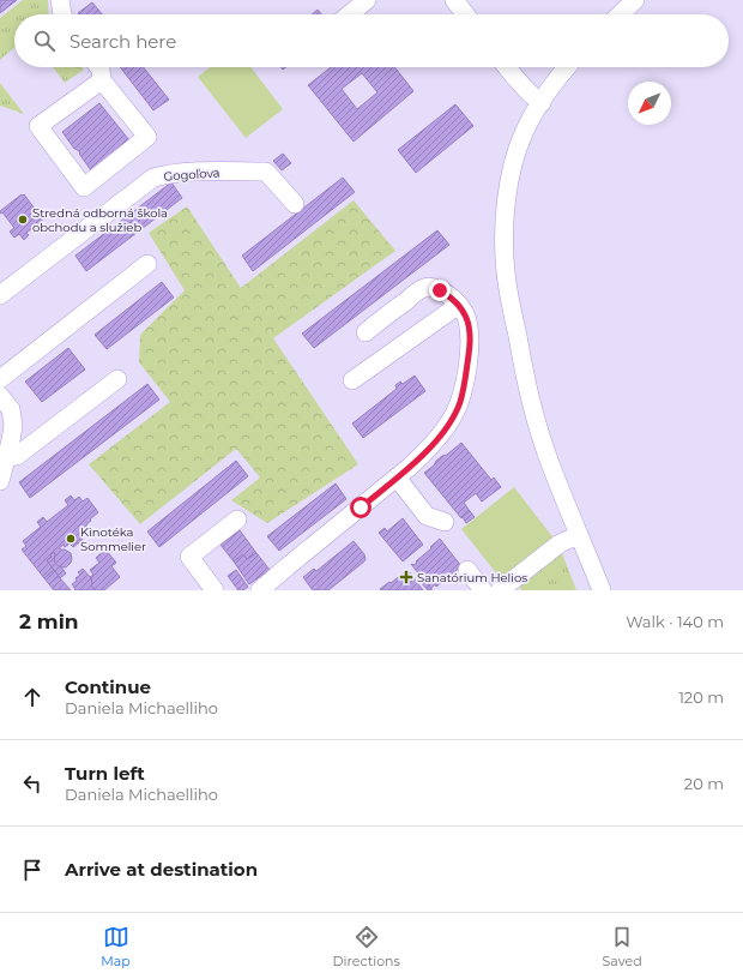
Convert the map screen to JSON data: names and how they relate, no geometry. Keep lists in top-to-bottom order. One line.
{"streets":{"street":["Gogoľova"]},"places":{"other":["Stredná odborná škola obchodu a služieb","Kinotéka Sommelier"],"health":["Sanatórium Helios"]},"north":"bottom left","page":{"search":"Search here","heading":["2 min","Walk · 140 m"],"list":[["Continue","Daniela Michaelliho","120 m"],["Turn left","Daniela Michaelliho","20 m"],"Arrive at destination"],"nav":["Map","Directions","Saved"]}}
